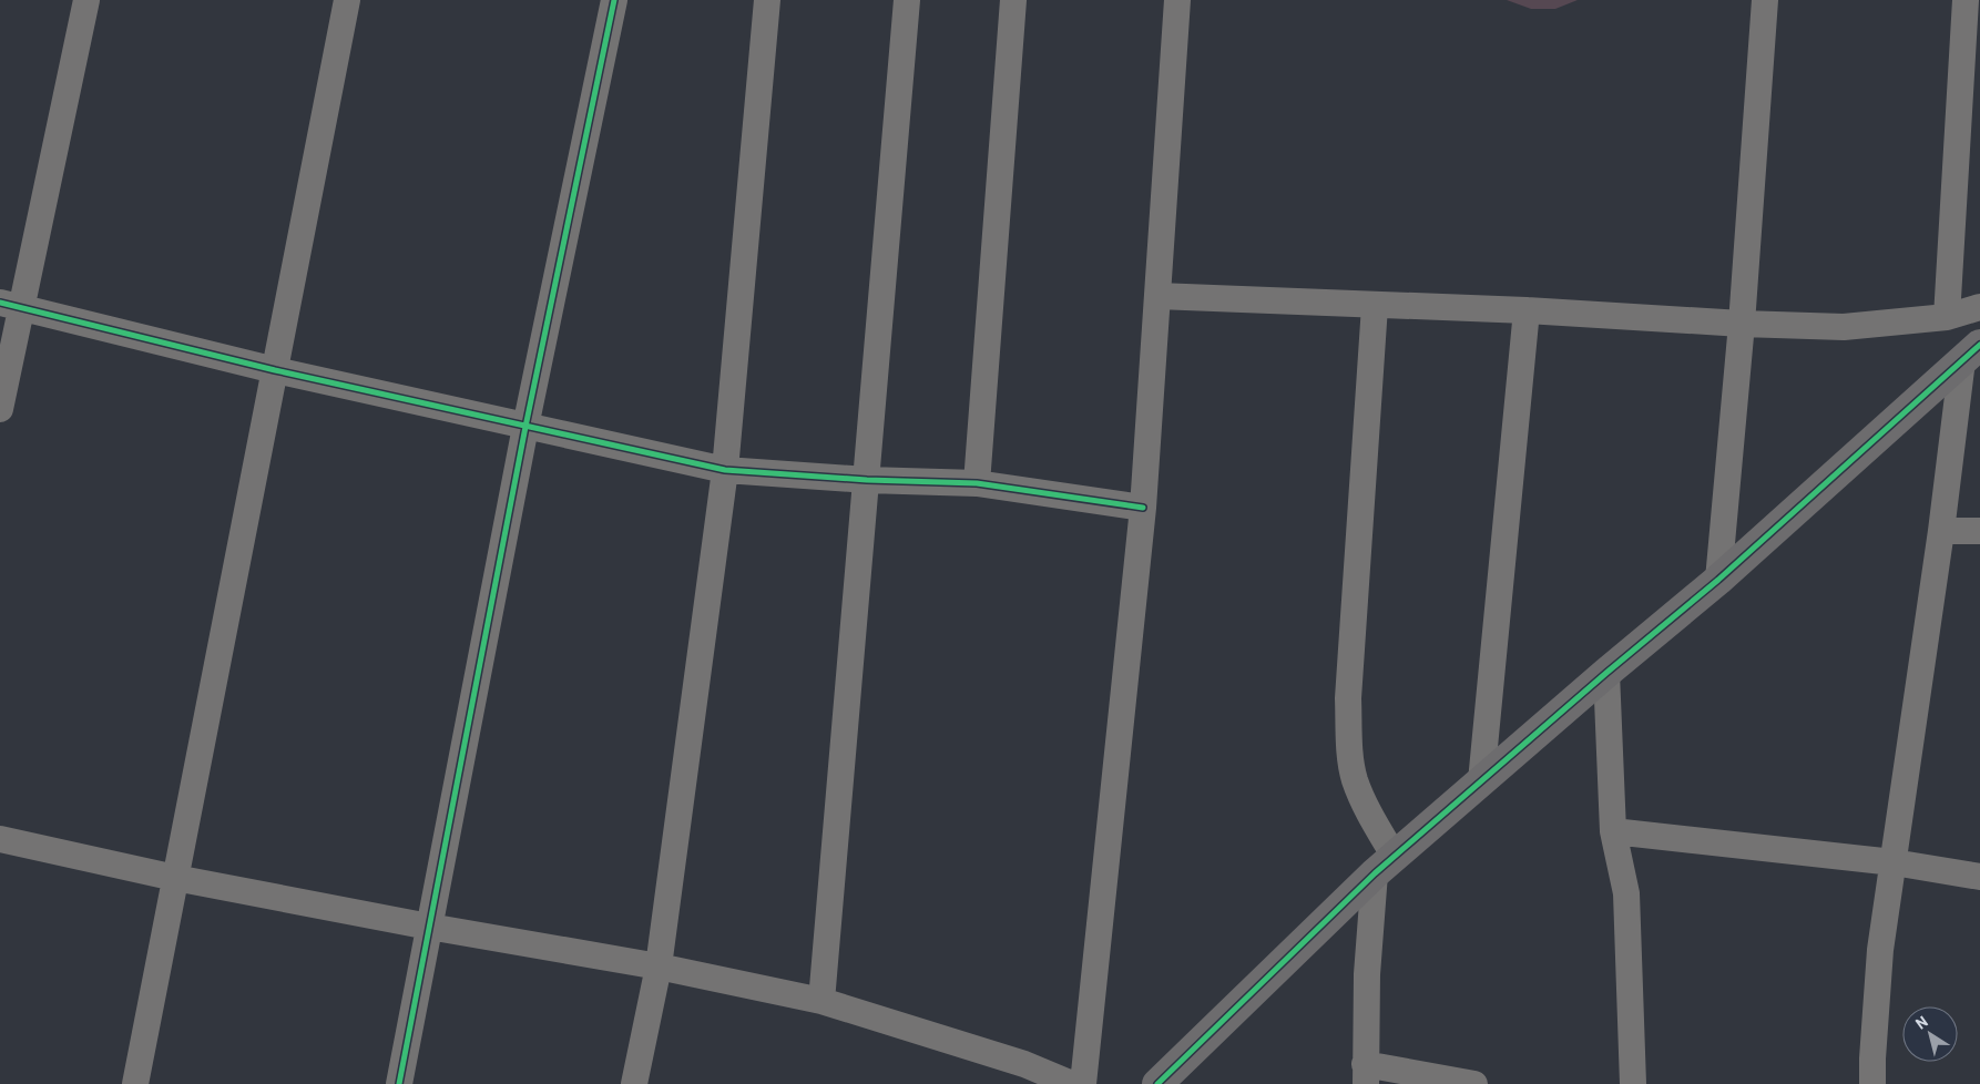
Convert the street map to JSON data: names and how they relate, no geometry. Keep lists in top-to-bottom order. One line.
{"north":"top left"}
